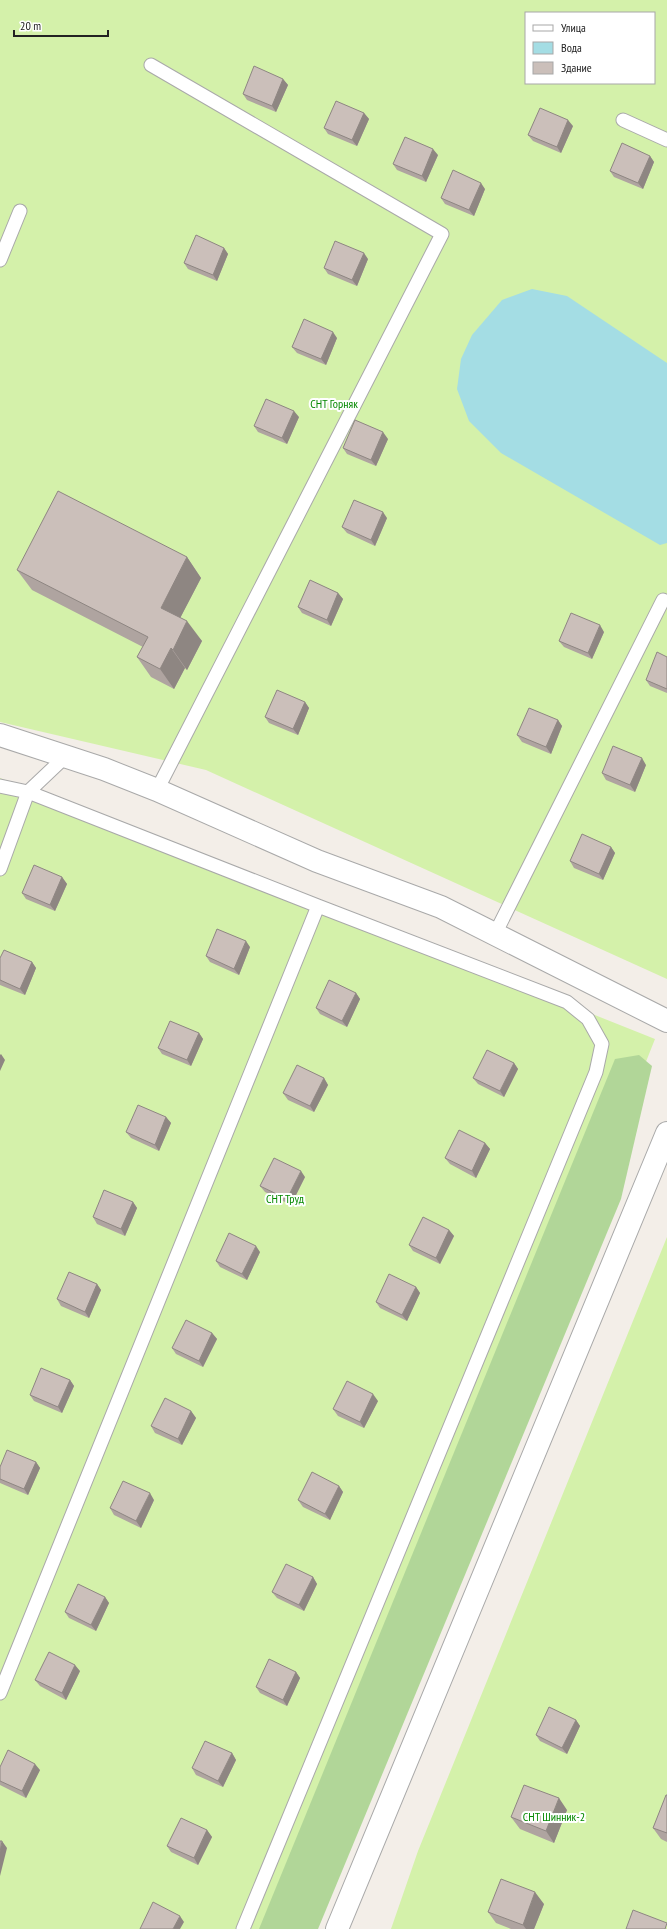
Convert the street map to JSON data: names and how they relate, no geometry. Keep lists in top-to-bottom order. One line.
{"parks":["СНТ Горняк","СНТ Труд","СНТ Шинник-2"],"legend":["Улица","Вода","Здание"],"scale_bar":"20 m"}
